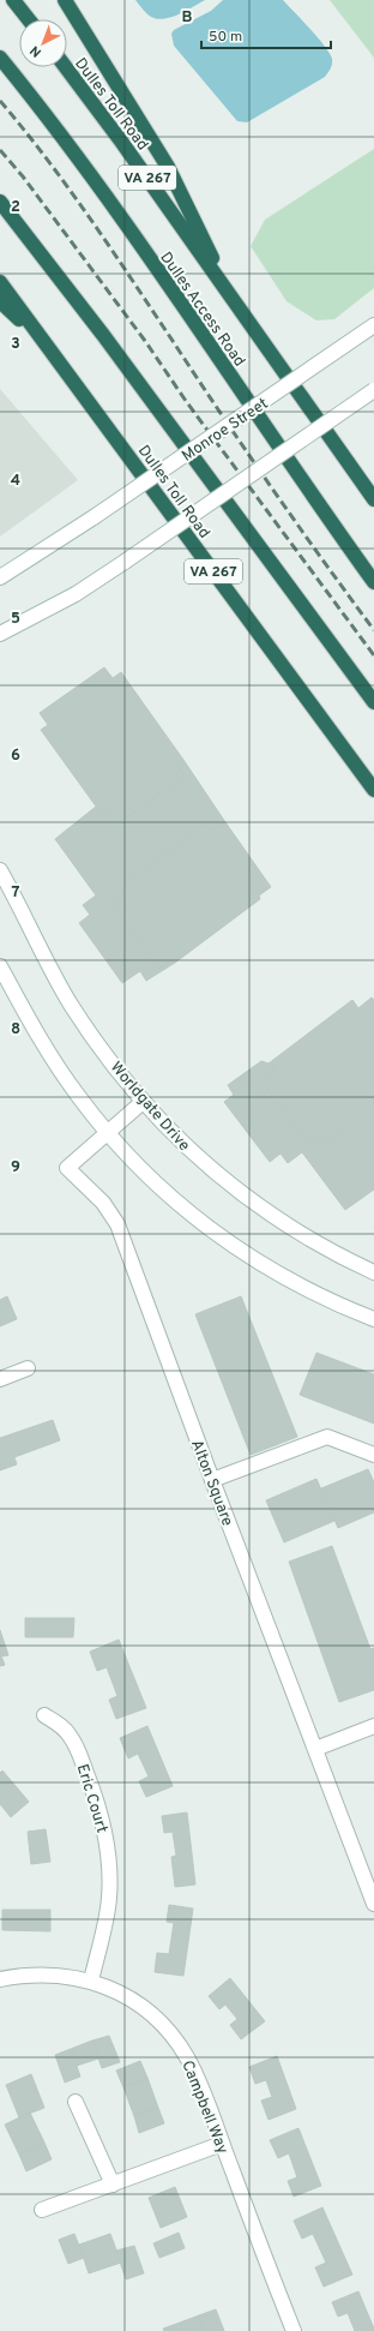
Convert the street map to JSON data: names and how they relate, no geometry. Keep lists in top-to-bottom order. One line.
{"streets":{"highway":["Dulles Toll Road","VA 267","Dulles Access Road"],"street":["Monroe Street","Worldgate Drive","Alton Square","Eric Court","Campbell Way"]},"crossings":[["Worldgate Drive","Alton Square"],["Eric Court","Campbell Way"]],"scale_bar":"50 m","north":"bottom left","grid":{"columns":["B"],"rows":["2","3","4","5","6","7","8","9"]}}
